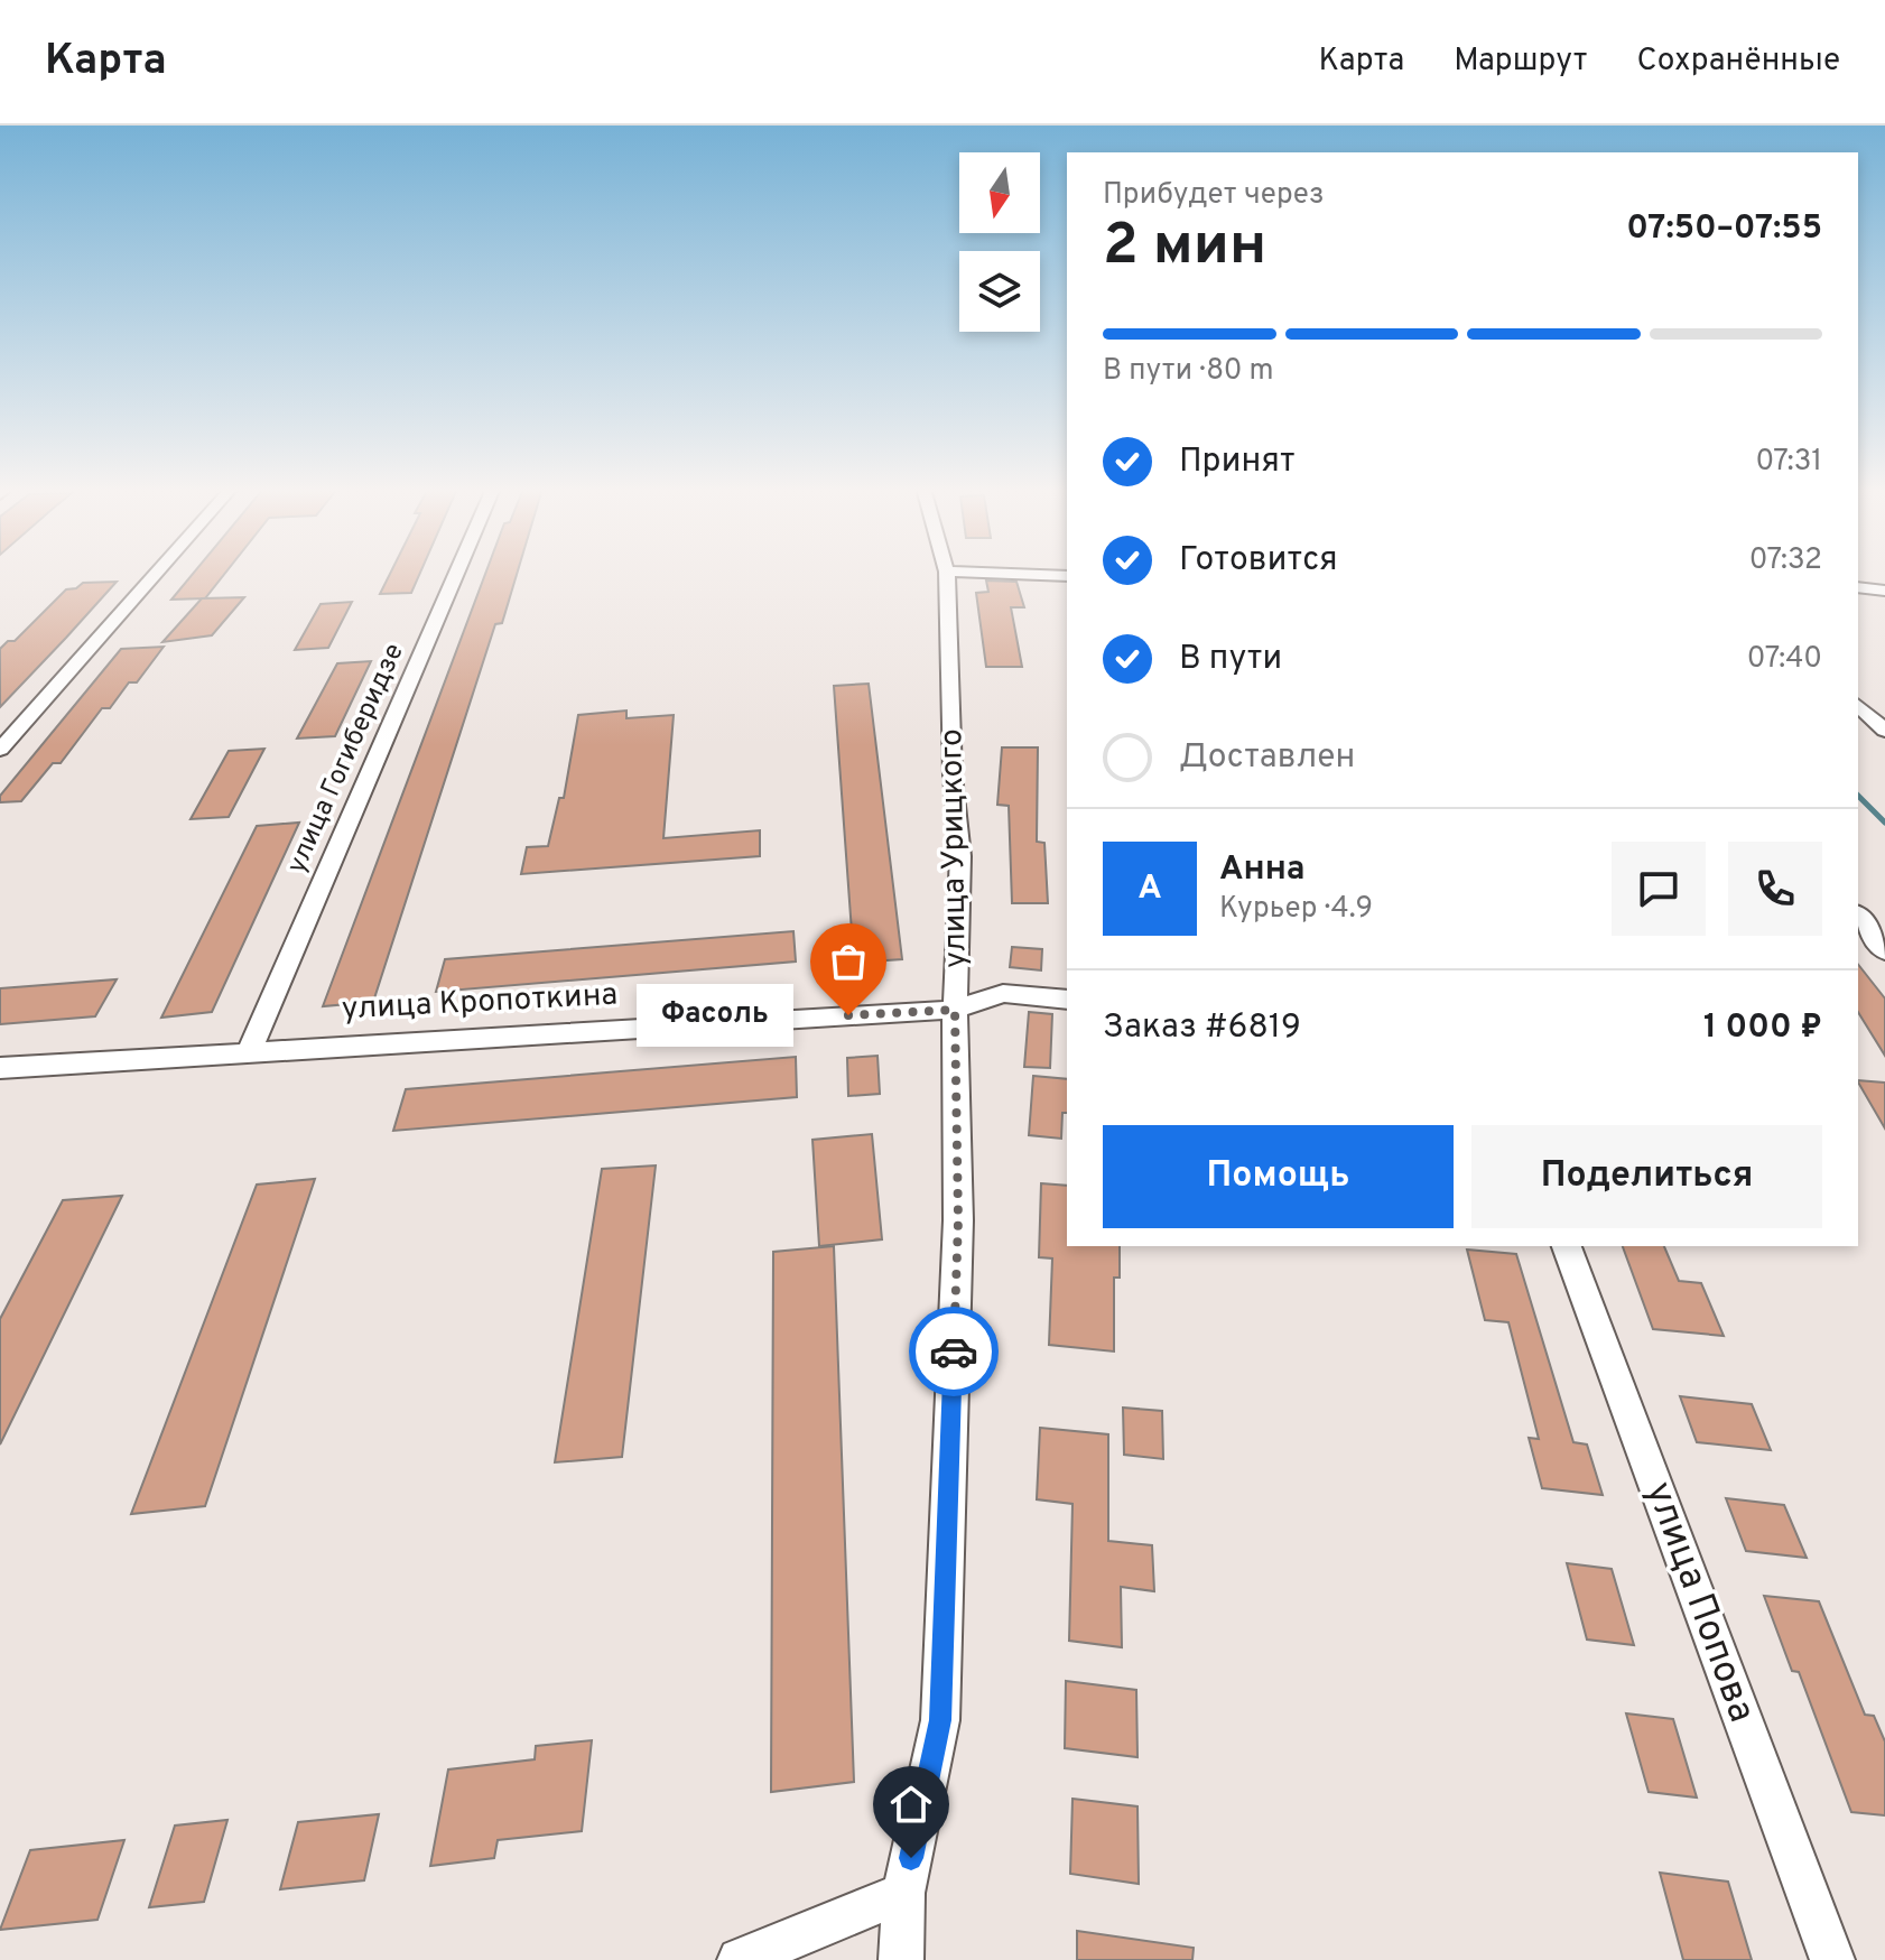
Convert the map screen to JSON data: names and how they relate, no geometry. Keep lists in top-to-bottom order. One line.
{"streets":{"street":["улица Гогиберидзе","улица Урицкого","улица Кропоткина","улица Попова"]},"crossings":[["улица Гогиберидзе","улица Кропоткина"],["улица Урицкого","улица Кропоткина"]],"places":["Фасоль"],"north":"bottom","page":{"header":"Карта","nav":["Карта","Маршрут","Сохранённые"],"heading":["2 мин","Прибудет через","07:50–07:55"],"panel":["Анна","Курьер · 4.9","Заказ #6819","1 000 ₽"],"bar":"В пути · 80 m","list":[["Принят","07:31"],["Готовится","07:32"],["В пути","07:40"],"Доставлен"],"round":"А","bubble":"Фасоль","buttons":["Помощь","Поделиться"]}}
